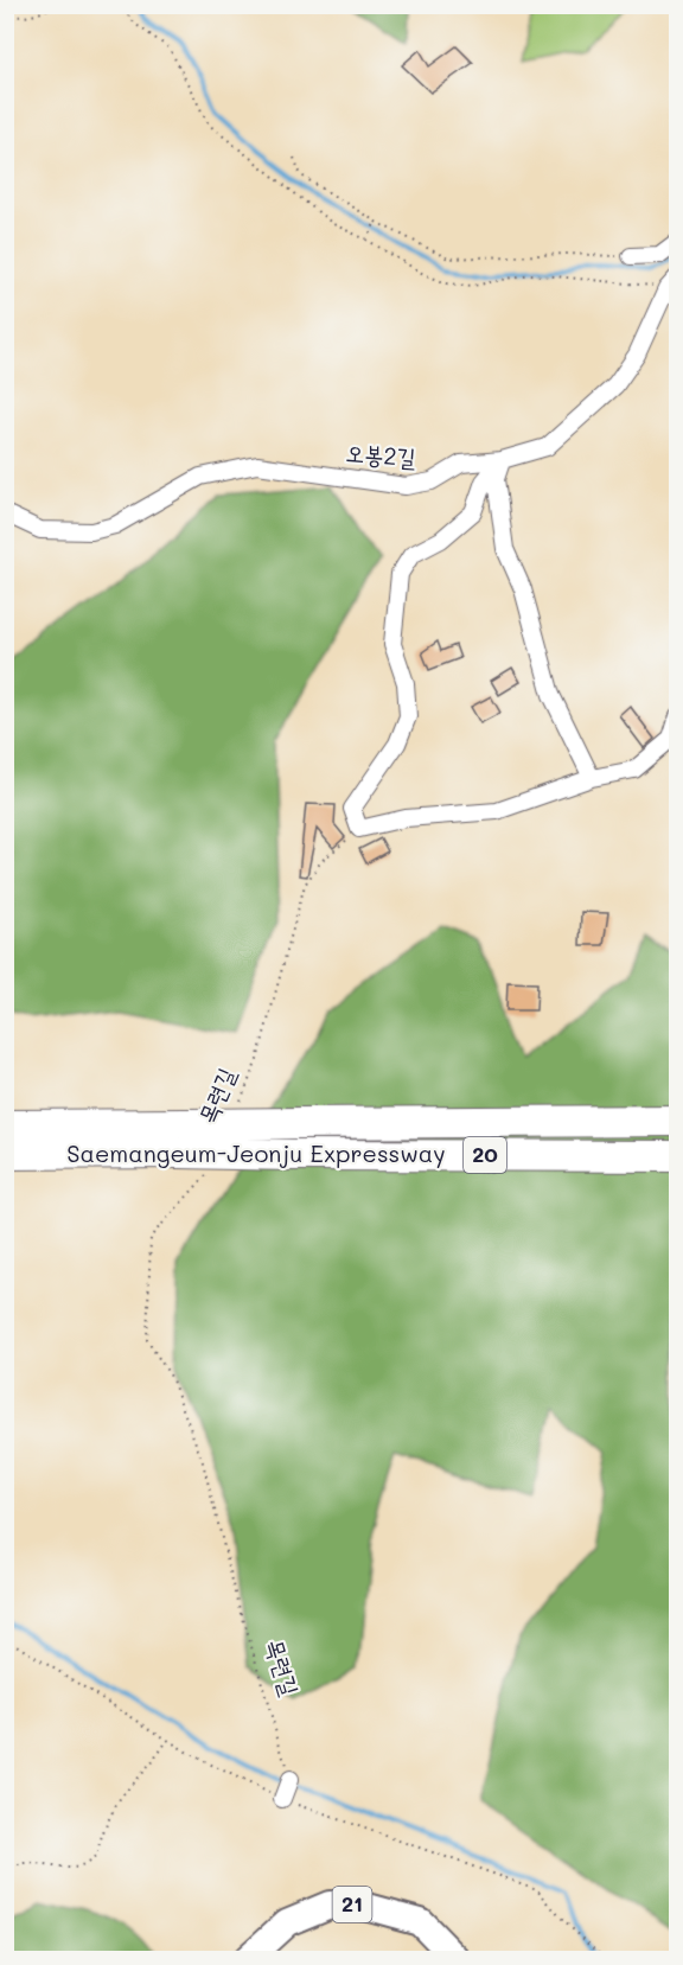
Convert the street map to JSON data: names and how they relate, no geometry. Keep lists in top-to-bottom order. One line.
{"streets":{"highway":["Saemangeum-Jeonju Expressway","20","21"],"street":["오봉2길"],"path":["목련길"]}}
